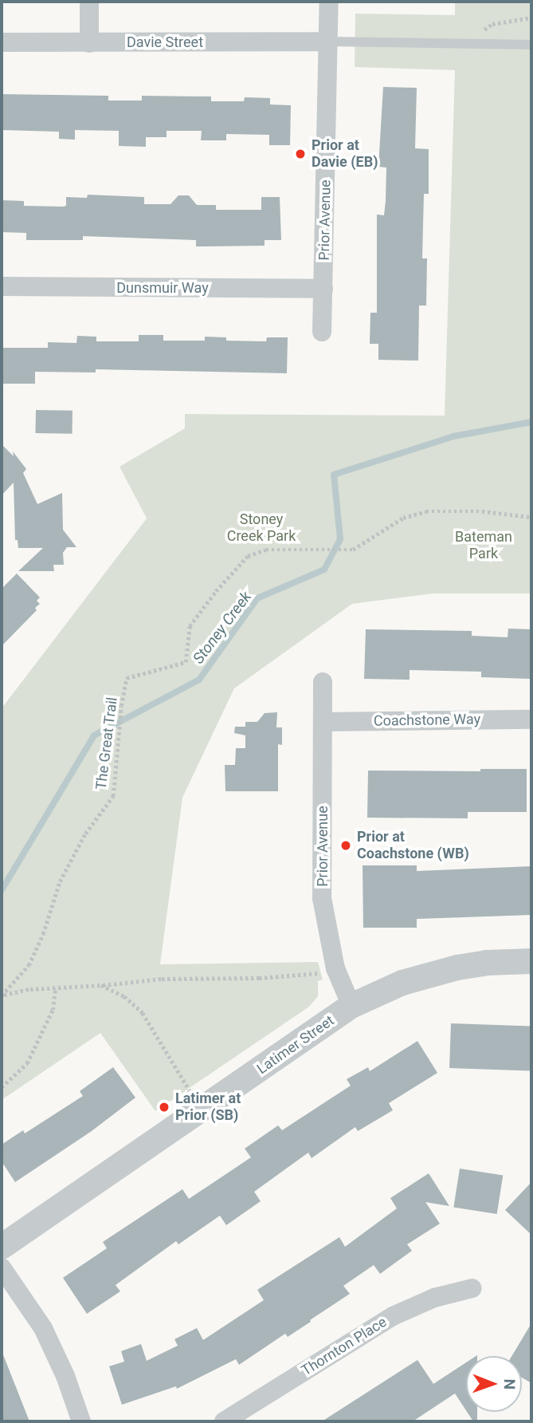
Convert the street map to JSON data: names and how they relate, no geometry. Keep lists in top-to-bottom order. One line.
{"streets":{"street":["Davie Street","Prior Avenue","Dunsmuir Way","Coachstone Way","Latimer Street","Thornton Place"],"path":["The Great Trail"]},"crossings":[["Davie Street","Prior Avenue"],["Prior Avenue","Dunsmuir Way"],["Prior Avenue","Coachstone Way"],["Prior Avenue","Latimer Street"]],"water":["Stoney Creek"],"parks":["Stoney Creek Park","Bateman Park"],"places":["Prior at Davie (EB)","Prior at Coachstone (WB)","Latimer at Prior (SB)"],"north":"right"}
